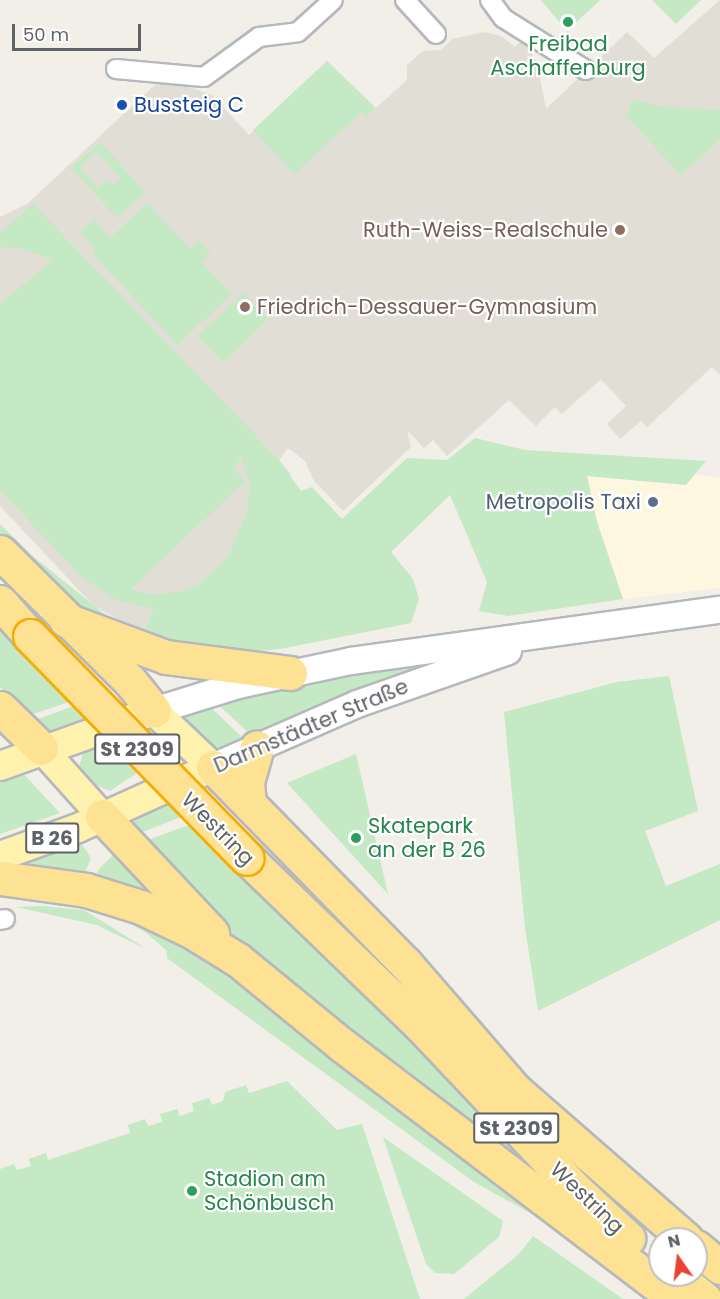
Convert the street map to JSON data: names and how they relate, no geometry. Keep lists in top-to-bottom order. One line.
{"streets":{"highway":["St 2309","Westring"],"main road":["Darmstädter Straße","B 26"]},"places":["Freibad Aschaffenburg","Bussteig C","Ruth-Weiss-Realschule","Friedrich-Dessauer-Gymnasium","Metropolis Taxi","Skatepark an der B 26","Stadion am Schönbusch"],"scale_bar":"50 m","north":"top"}
